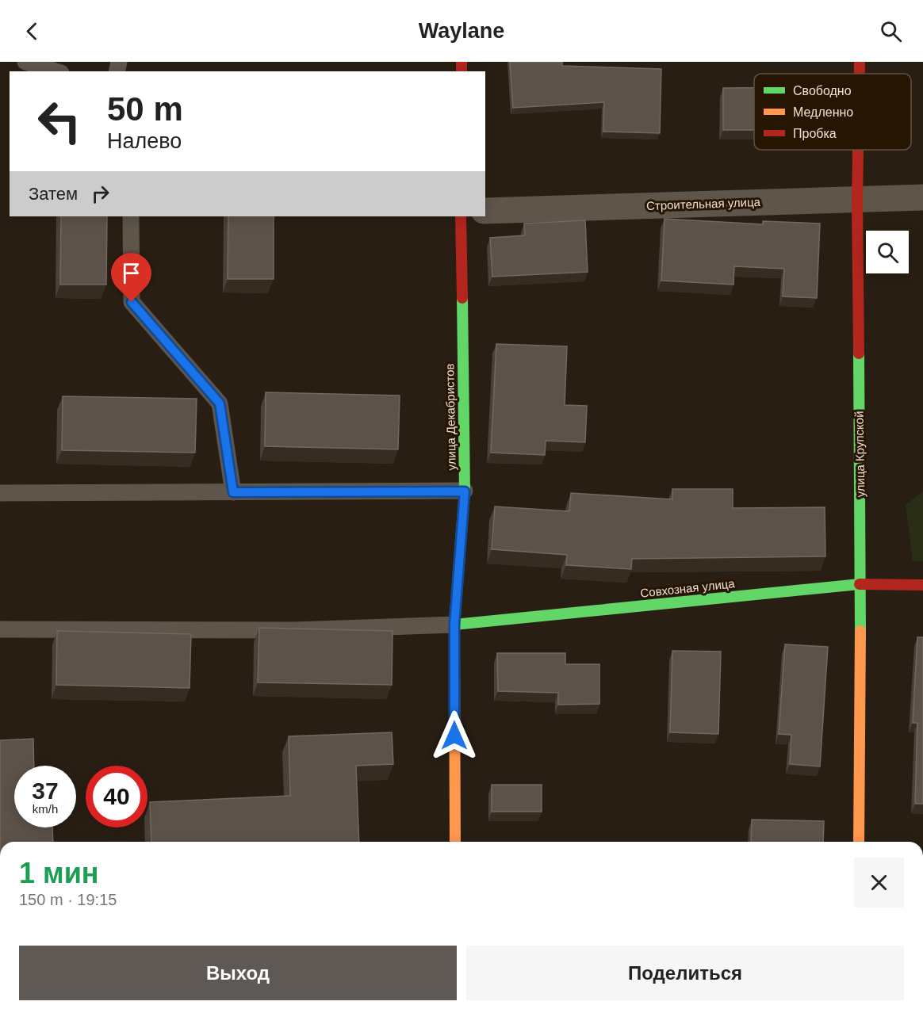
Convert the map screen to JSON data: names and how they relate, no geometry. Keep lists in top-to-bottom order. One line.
{"streets":{"street":["Строительная улица","улица Декабристов","улица Крупской","Совхозная улица"]},"crossings":[["Строительная улица","улица Крупской"],["улица Декабристов","Совхозная улица"],["улица Крупской","Совхозная улица"]],"legend":["Свободно","Медленно","Пробка"],"page":{"header":"Waylane","turn":["50 m","Налево"],"then":"Затем","speed":"37 km/h","limit":"40","heading":["1 мин","150 m · 19:15"],"buttons":["Выход","Поделиться"]}}
